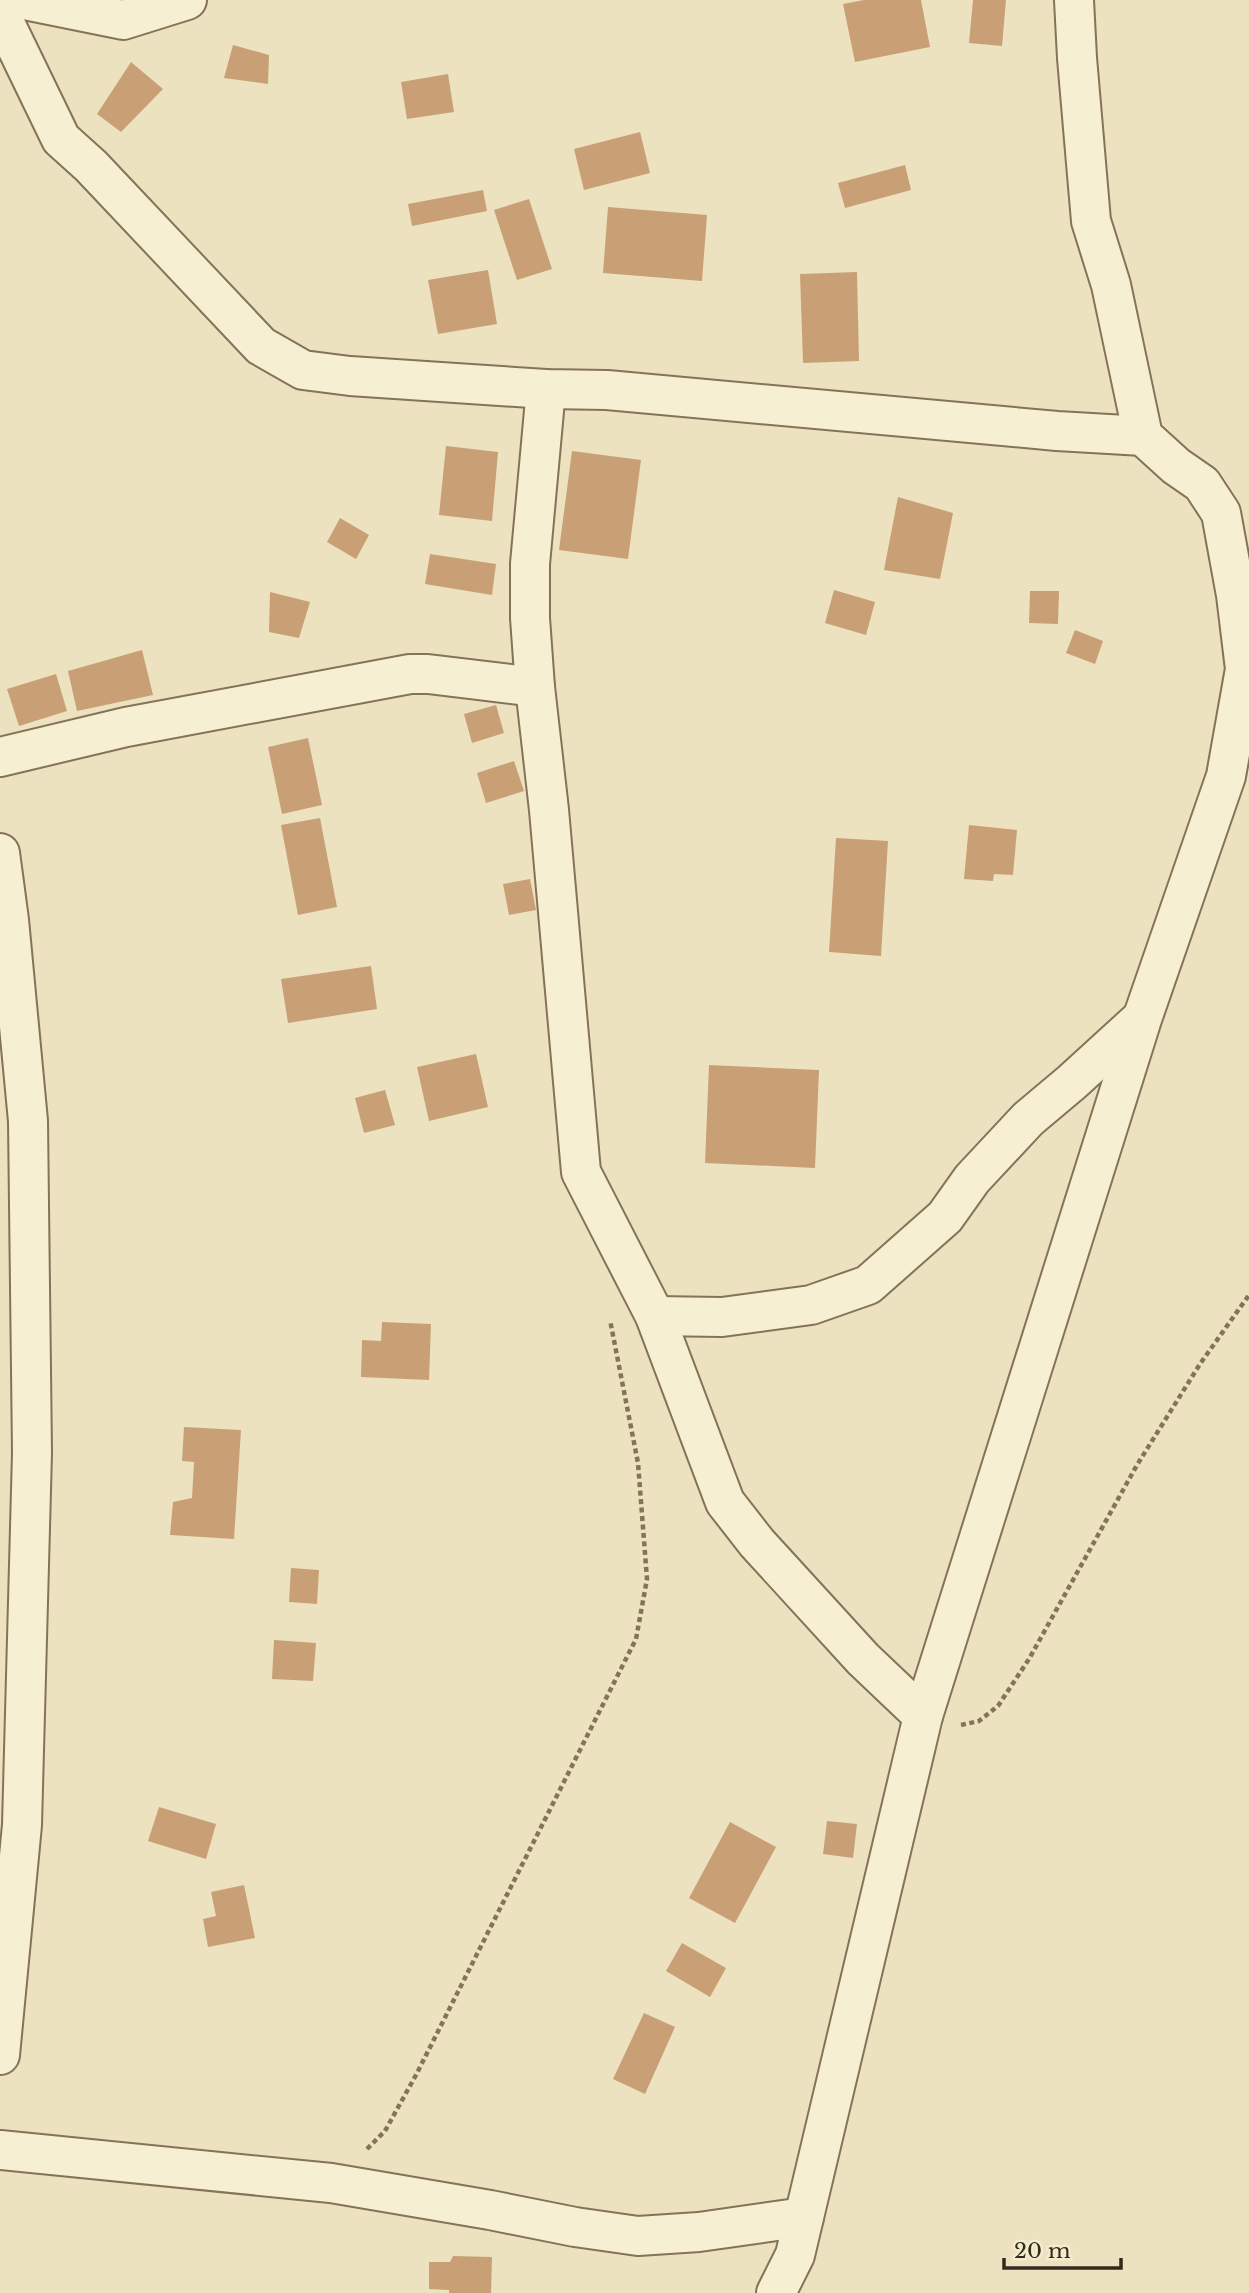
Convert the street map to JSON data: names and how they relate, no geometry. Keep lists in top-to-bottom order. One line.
{"scale_bar":"20 m"}
